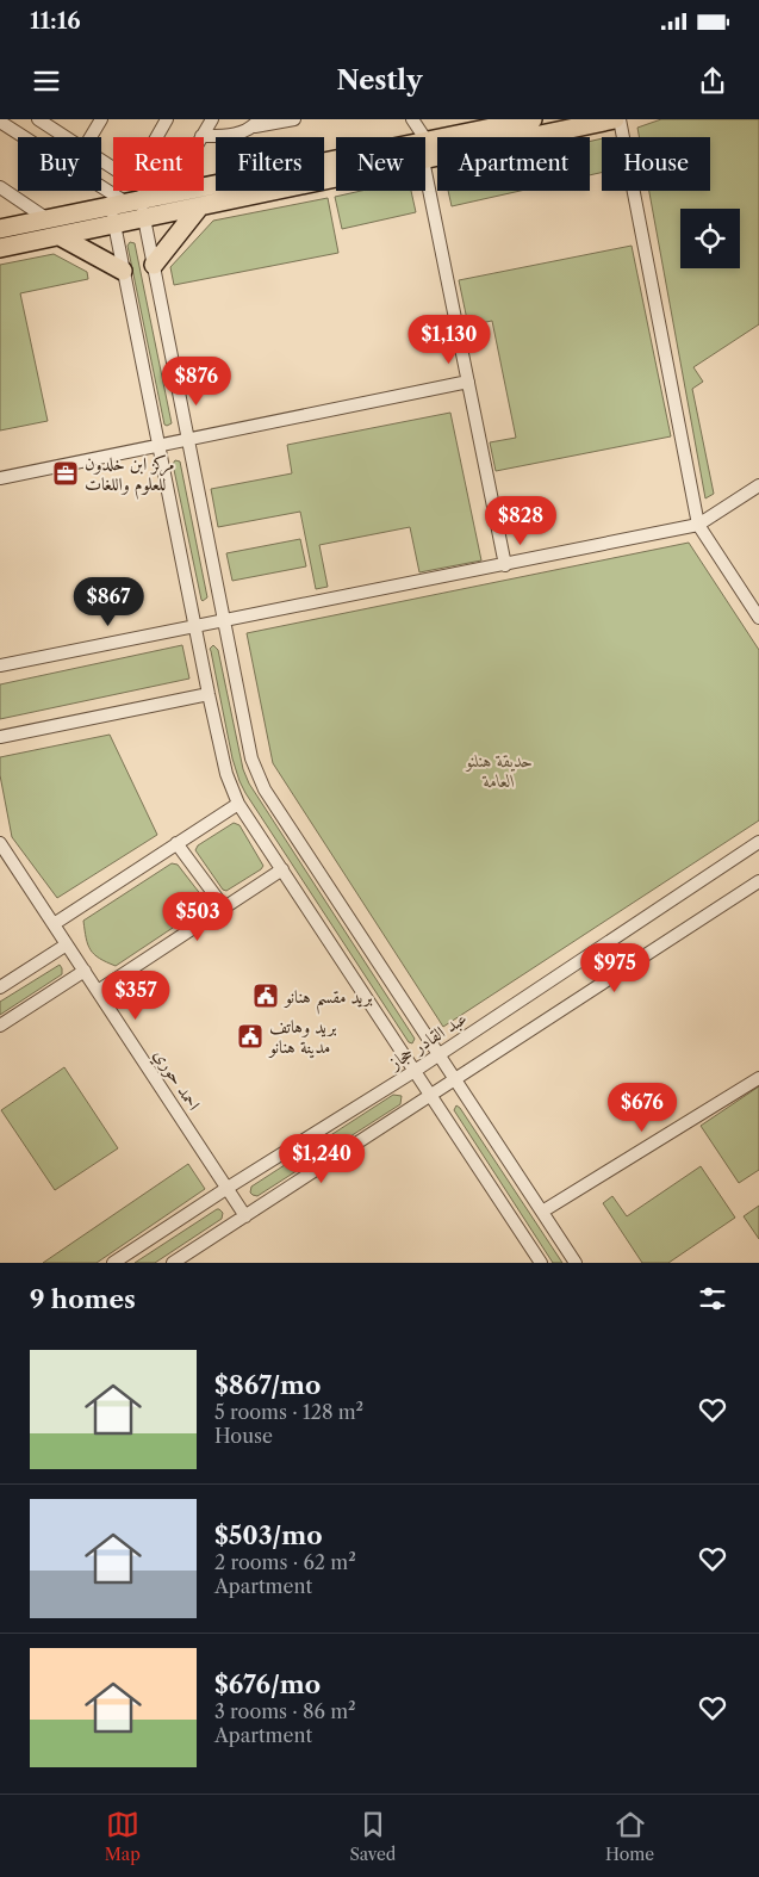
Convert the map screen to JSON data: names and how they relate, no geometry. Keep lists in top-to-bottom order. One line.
{"streets":{"street":["عبد القادر حجاز","احمد حوري"]},"crossings":[["عبد القادر حجاز","احمد حوري"]],"parks":["حديقة هنلنو العامة"],"places":{"office":["مركز ابن خلدون للعلوم واللغات"],"public building":["بريد مقسم هنانو","بريد وهاتف مدينة هنانو"]},"page":{"status":"11:16","header":"Nestly","chip":["Buy","Rent","Filters","New","Apartment","House"],"price":["$1,130","$876","$828","$867","$503","$975","$357","$676","$1,240"],"heading":"9 homes","list":[{"name":"$867/mo","note":"5 rooms · 128 m² · House"},{"name":"$503/mo","note":"2 rooms · 62 m² · Apartment"},{"name":"$676/mo","note":"3 rooms · 86 m² · Apartment"}],"tabs":["Map","Saved","Home"]}}
